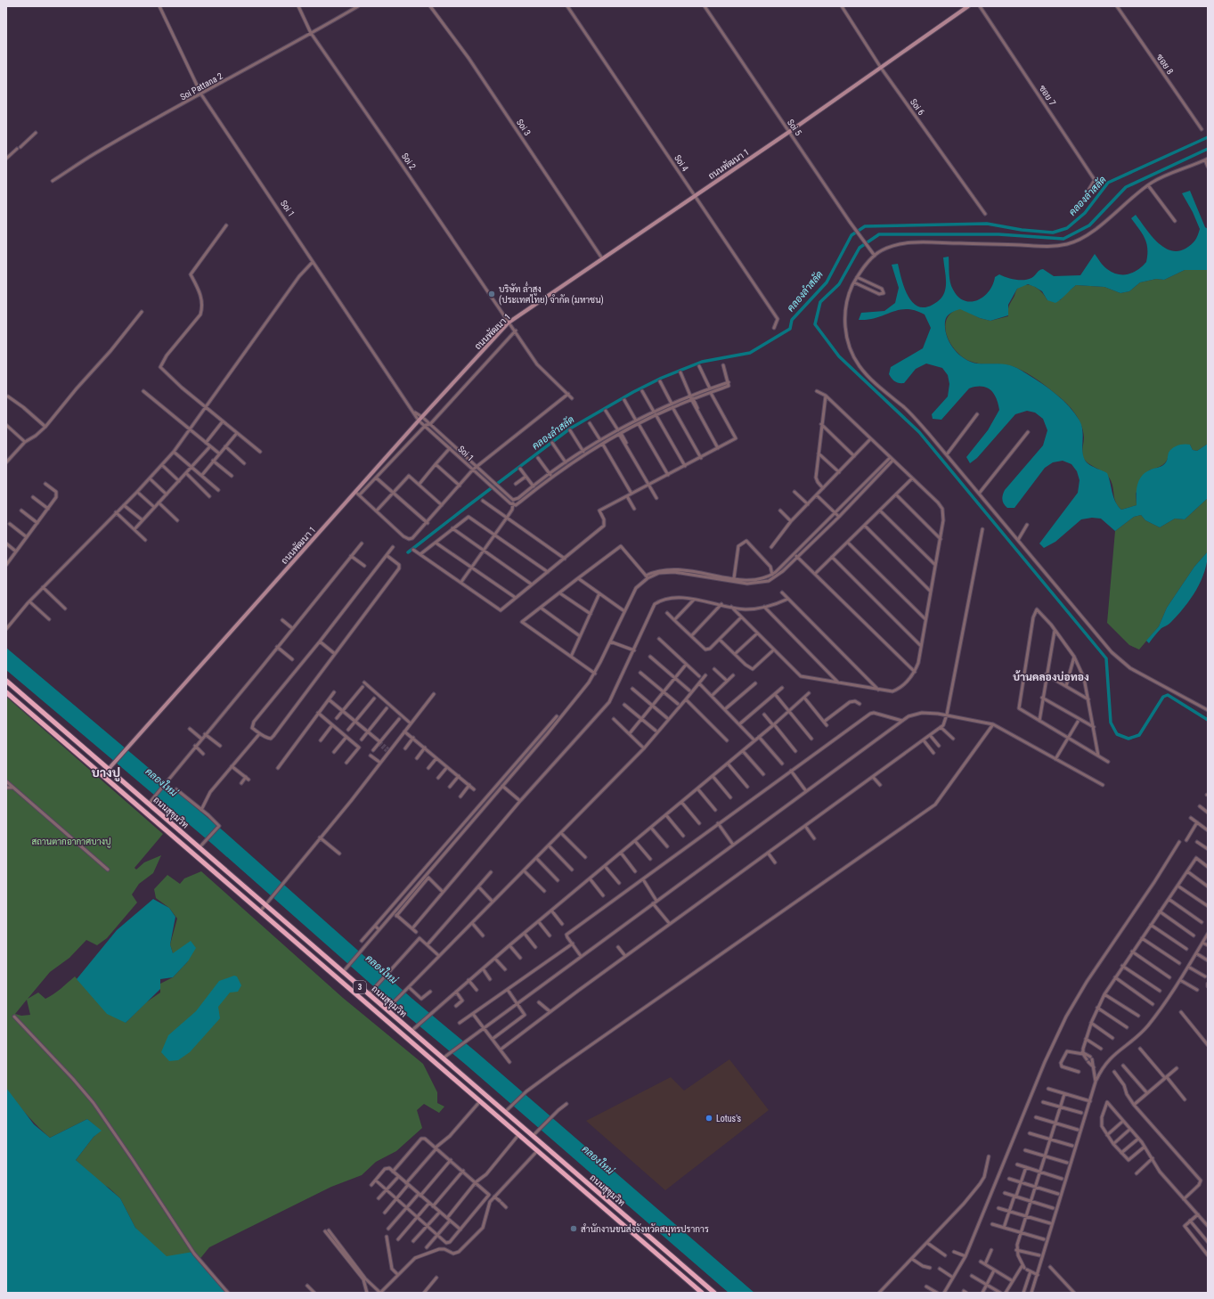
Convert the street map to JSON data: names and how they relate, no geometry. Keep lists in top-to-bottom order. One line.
{"streets":{"highway":["ถนนสุขุมวิท","3"],"main road":["ถนนพัฒนา 1"],"street":["ซอย 8","Soi Pattana 2","ซอย 7","Soi 6","Soi 3","Soi 5","Soi 2","Soi 4","Soi 1"]},"crossings":[["Soi Pattana 2","Soi 2"],["Soi Pattana 2","Soi 1"],["Soi 6","ถนนพัฒนา 1"],["Soi 3","ถนนพัฒนา 1"],["Soi 5","ถนนพัฒนา 1"],["Soi 2","ถนนพัฒนา 1"],["Soi 4","ถนนพัฒนา 1"],["ถนนพัฒนา 1","Soi 1"],["ถนนพัฒนา 1","ถนนสุขุมวิท"]],"districts":["บ้านคลองบ่อทอง","บางปู"],"water":["คลองลำสลัด","คลองใหม่"],"parks":["สถานตากอากาศบางปู"],"places":["บริษัท ล่ำสูง (ประเทศไทย) จำกัด (มหาชน)","Lotus's","สำนักงานขนส่งจังหวัดสมุทรปราการ"]}
